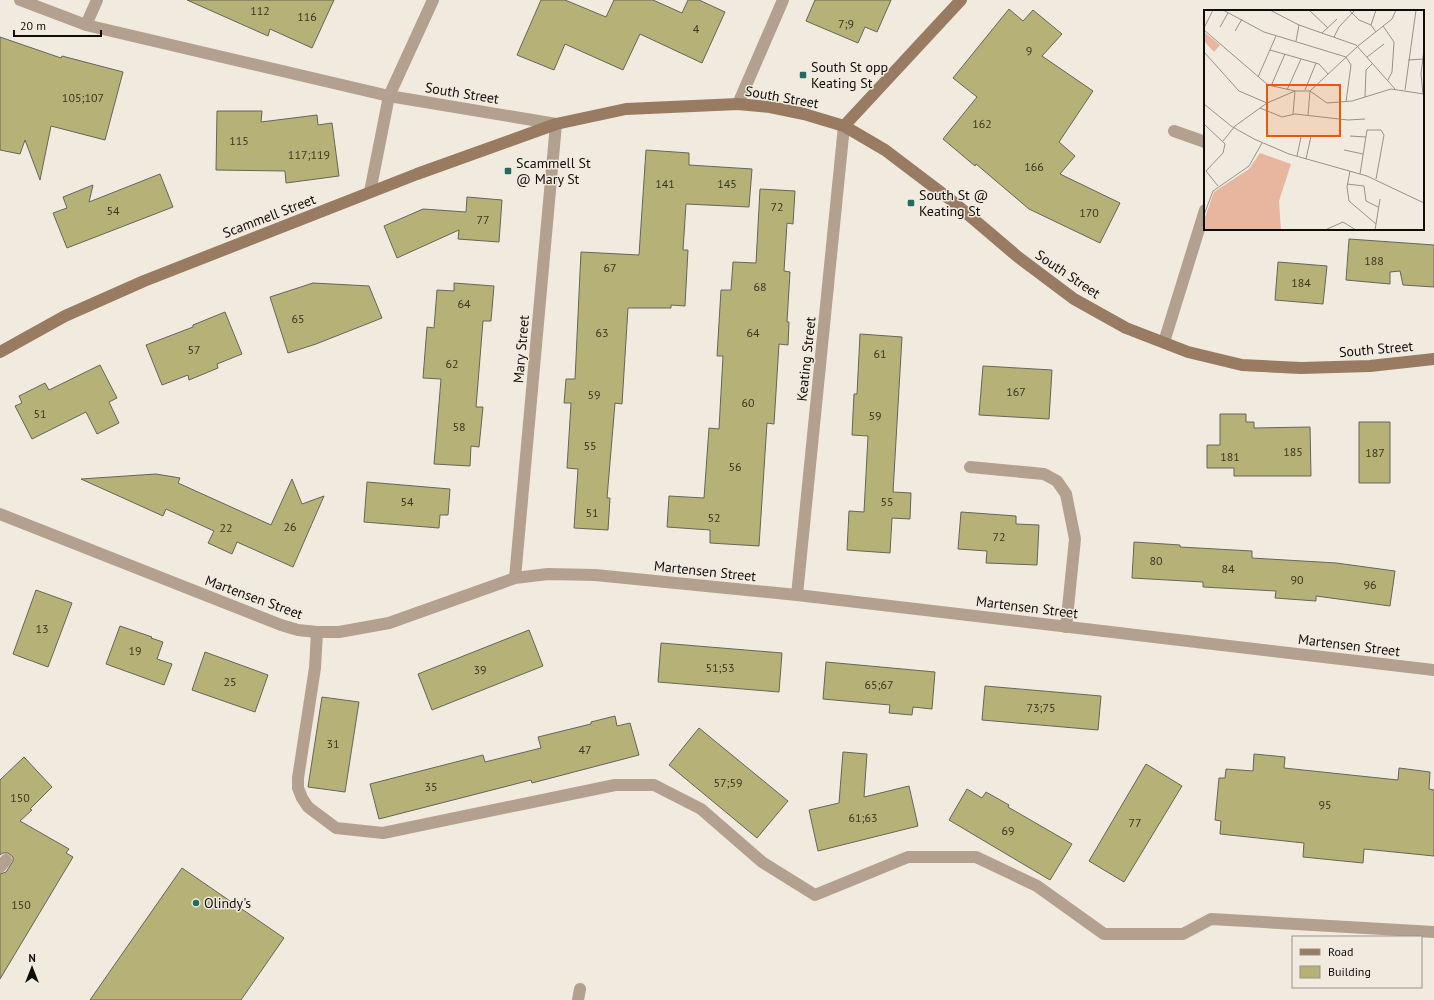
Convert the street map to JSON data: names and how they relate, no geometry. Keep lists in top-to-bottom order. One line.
{"streets":{"street":["South Street","Scammell Street","Mary Street","Keating Street","Martensen Street"]},"crossings":[["South Street","Scammell Street"],["South Street","Mary Street"],["South Street","Keating Street"],["Scammell Street","Mary Street"],["Mary Street","Martensen Street"],["Keating Street","Martensen Street"]],"places":{"transit":["South St opp Keating St","Scammell St @ Mary St","South St @ Keating St"],"other":["Olindy's"]},"house_numbers":["112","116","7;9","4","9","105;107","162","115","117;119","166","141","145","72","54","170","77","188","67","184","68","64","65","63","64","57","61","62","167","59","60","51","59","58","55","185","187","181","56","54","55","51","52","26","22","72","80","84","90","96","13","19","51;53","39","25","65;67","73;75","31","47","57;59","35","150","95","61;63","77","69","150"],"legend":["Road","Building"],"scale_bar":"20 m","north":"top"}
